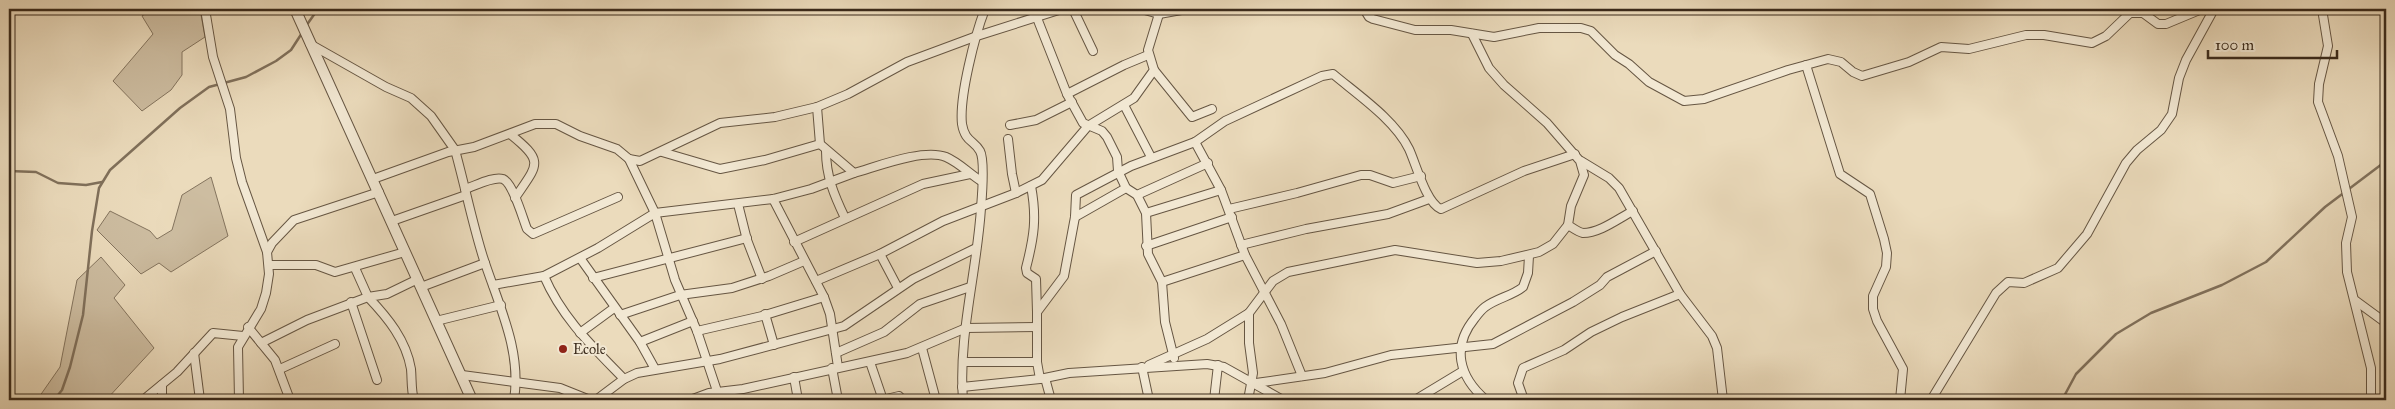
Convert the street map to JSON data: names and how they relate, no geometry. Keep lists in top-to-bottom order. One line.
{"places":["Ecole"],"scale_bar":"100 m"}
